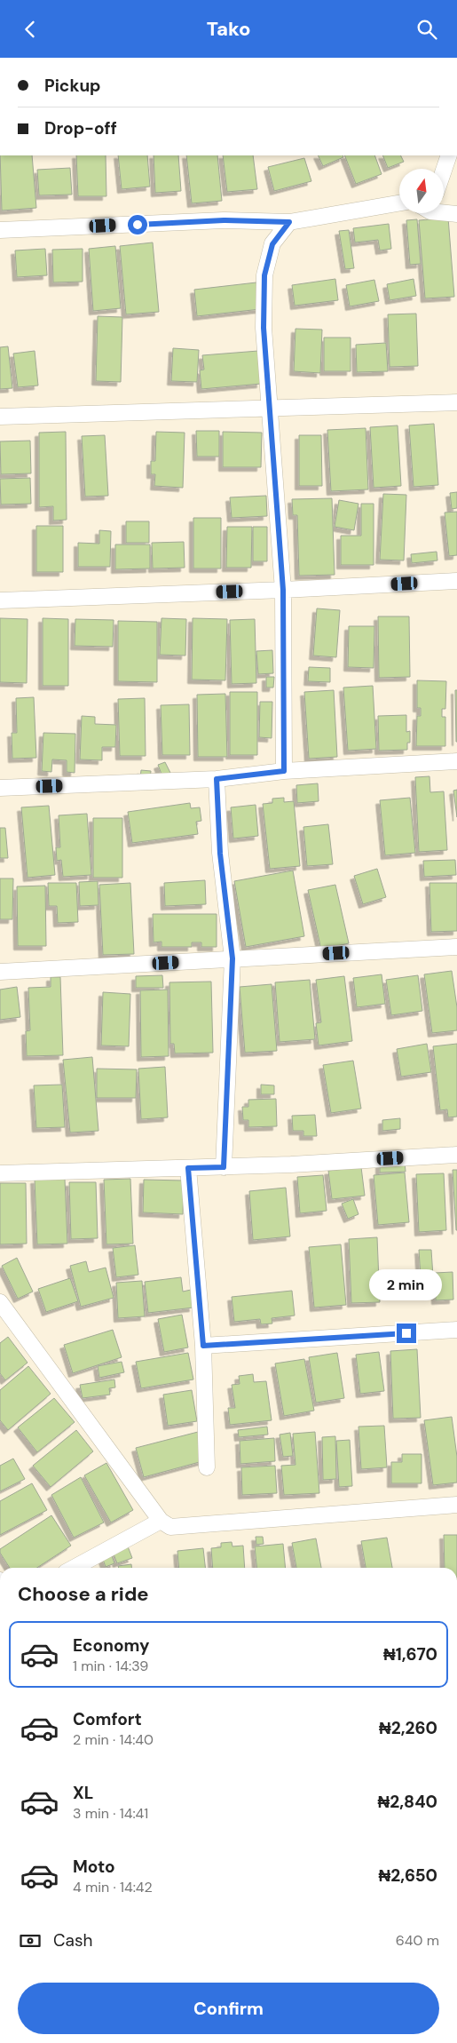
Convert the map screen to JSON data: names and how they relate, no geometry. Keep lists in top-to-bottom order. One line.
{"north":"top","page":{"header":"Tako","banner":["Pickup","Drop-off"],"bubble":"2 min","heading":"Choose a ride","list":[{"name":"Economy","note":"1 min · 14:39","value":"₦1,670"},{"name":"Comfort","note":"2 min · 14:40","value":"₦2,260"},{"name":"XL","note":"3 min · 14:41","value":"₦2,840"},{"name":"Moto","note":"4 min · 14:42","value":"₦2,650"}],"pay":["Cash","640 m"],"buttons":"Confirm"}}
